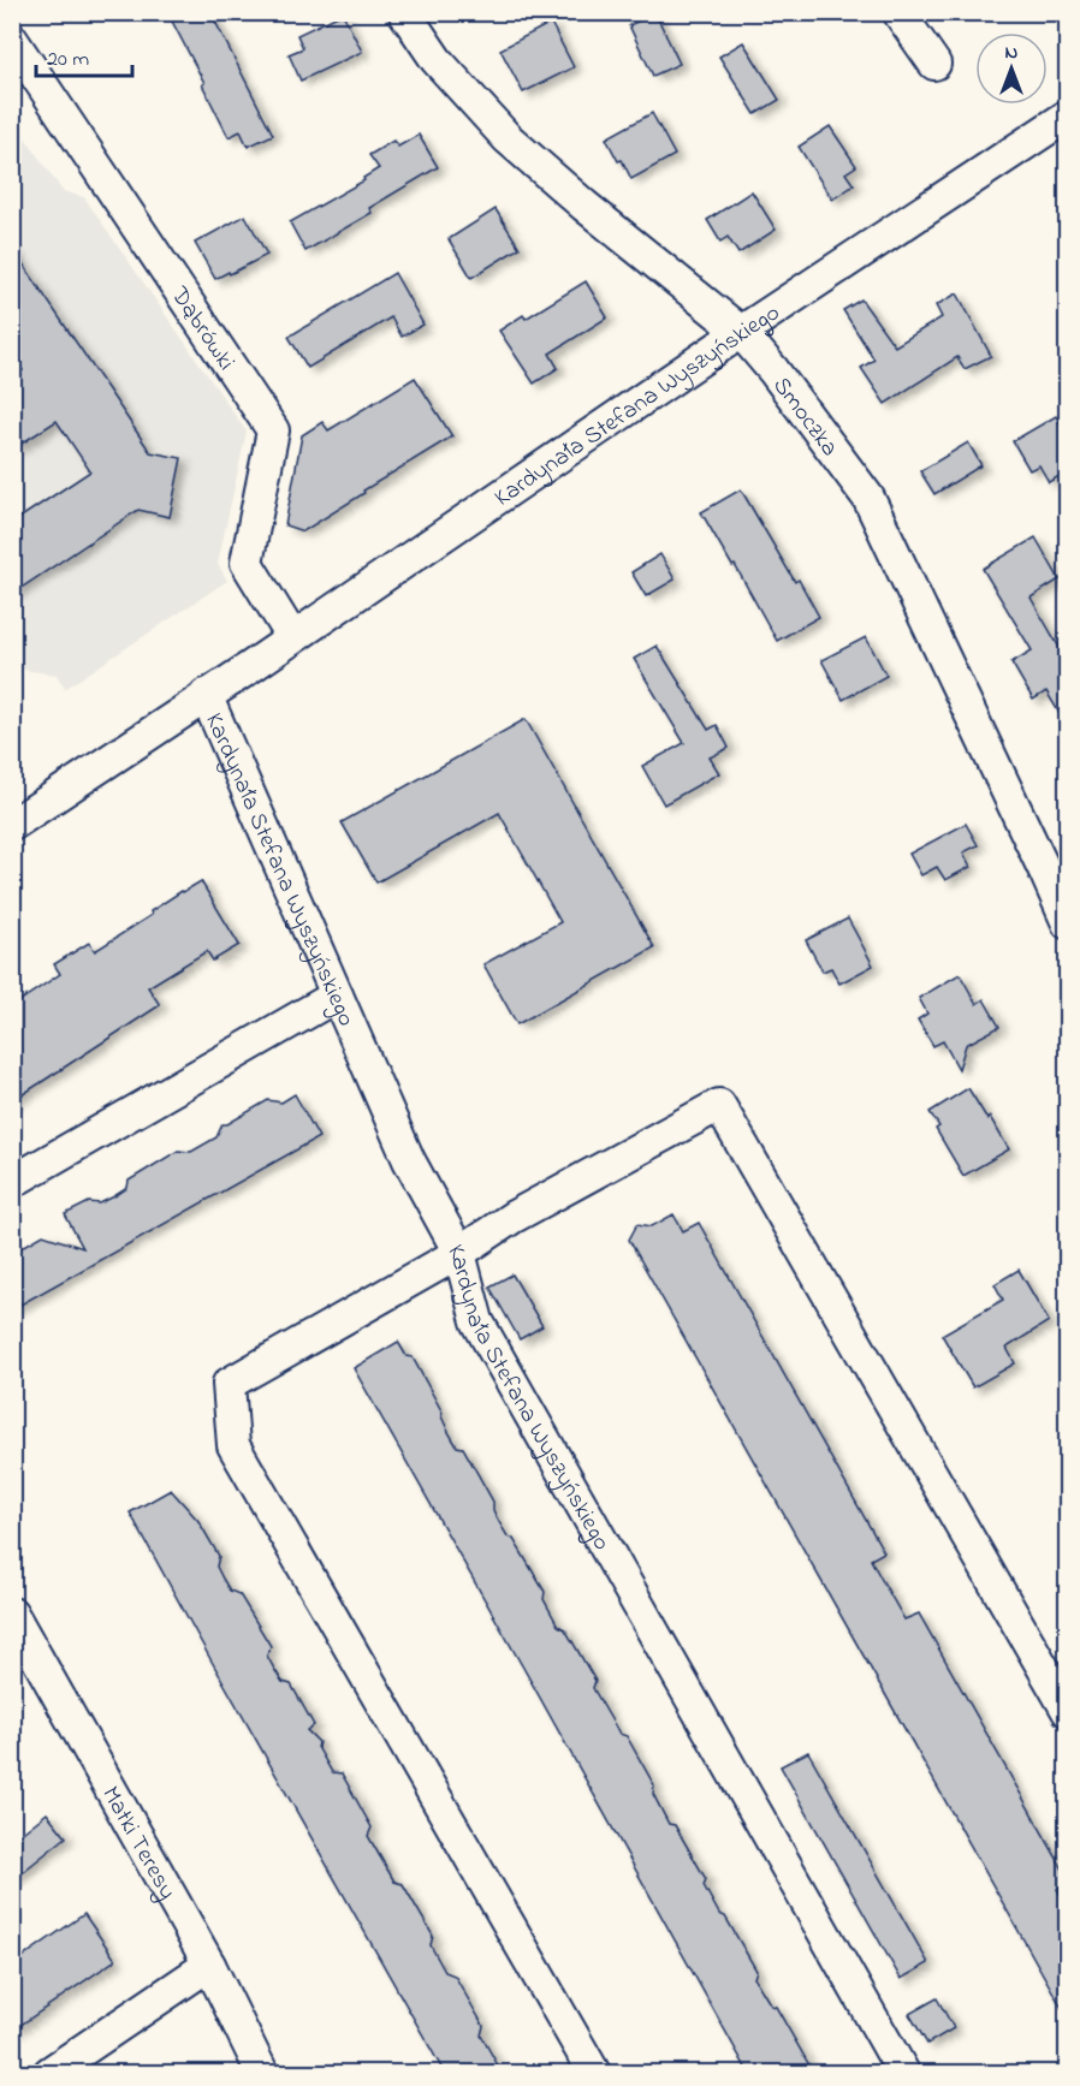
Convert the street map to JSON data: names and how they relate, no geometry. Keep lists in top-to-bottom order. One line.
{"streets":{"street":["Dąbrówki","Kardynała Stefana Wyszyńskiego","Smoczka","Matki Teresy"]},"crossings":[["Dąbrówki","Kardynała Stefana Wyszyńskiego"],["Kardynała Stefana Wyszyńskiego","Smoczka"]],"scale_bar":"20 m","north":"top"}
